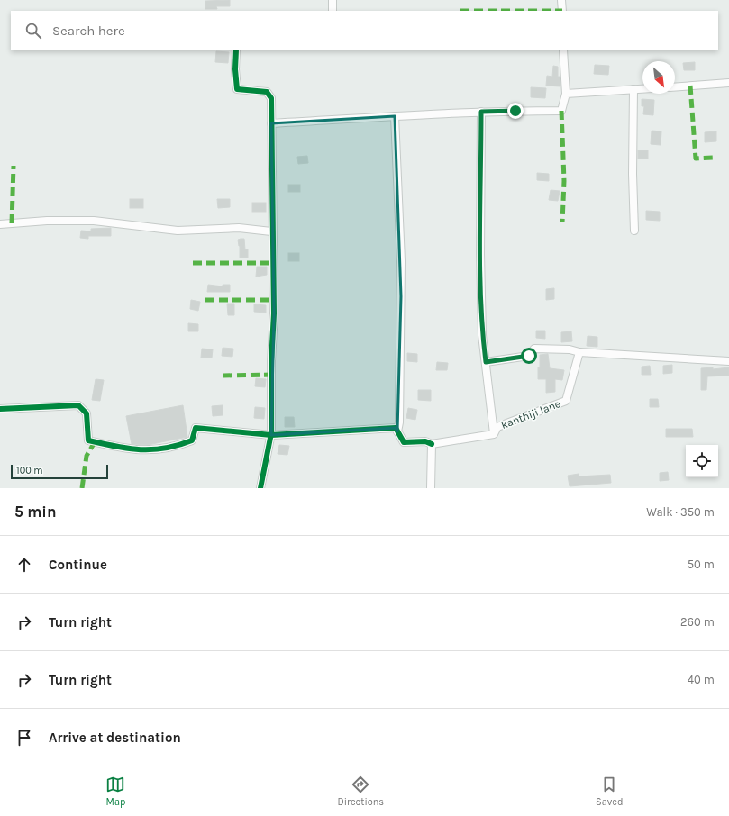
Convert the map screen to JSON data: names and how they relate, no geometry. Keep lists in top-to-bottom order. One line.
{"streets":{"street":["kanthiji lane"]},"scale_bar":"100 m","north":"bottom right","page":{"search":"Search here","scale":"100 m","heading":["5 min","Walk · 350 m"],"list":[["Continue","50 m"],["Turn right","260 m"],["Turn right","40 m"],"Arrive at destination"],"nav":["Map","Directions","Saved"]}}
